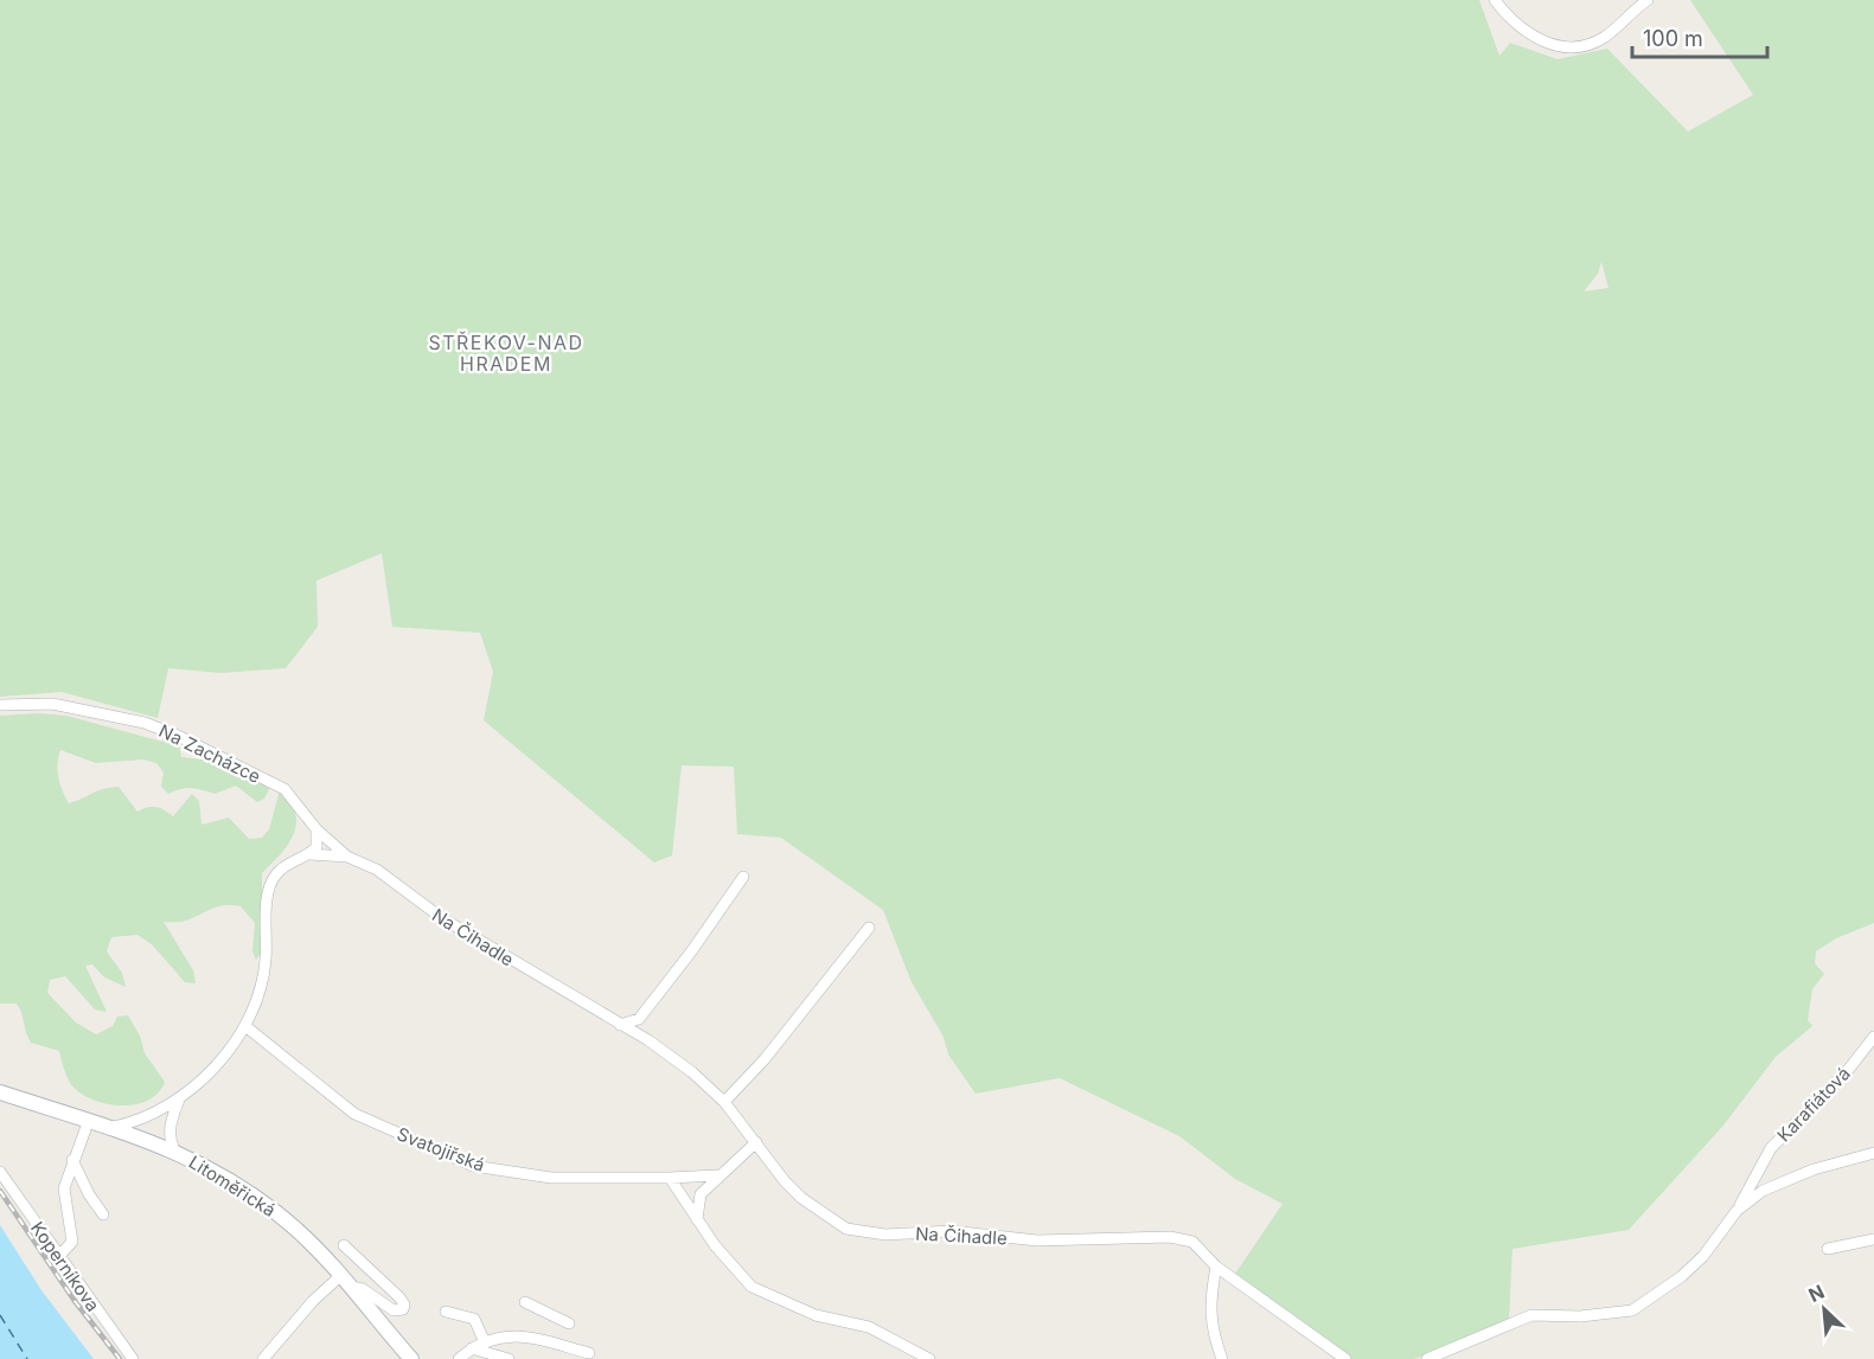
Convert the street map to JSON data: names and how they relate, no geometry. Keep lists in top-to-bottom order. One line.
{"streets":{"main road":["Litoměřická"],"street":["Na Zacházce","Na Čihadle","Karafiátová","Svatojiřská","Koperníkova"]},"crossings":[["Na Zacházce","Na Čihadle"]],"districts":["STŘEKOV-NAD HRADEM"],"scale_bar":"100 m","north":"top left"}
